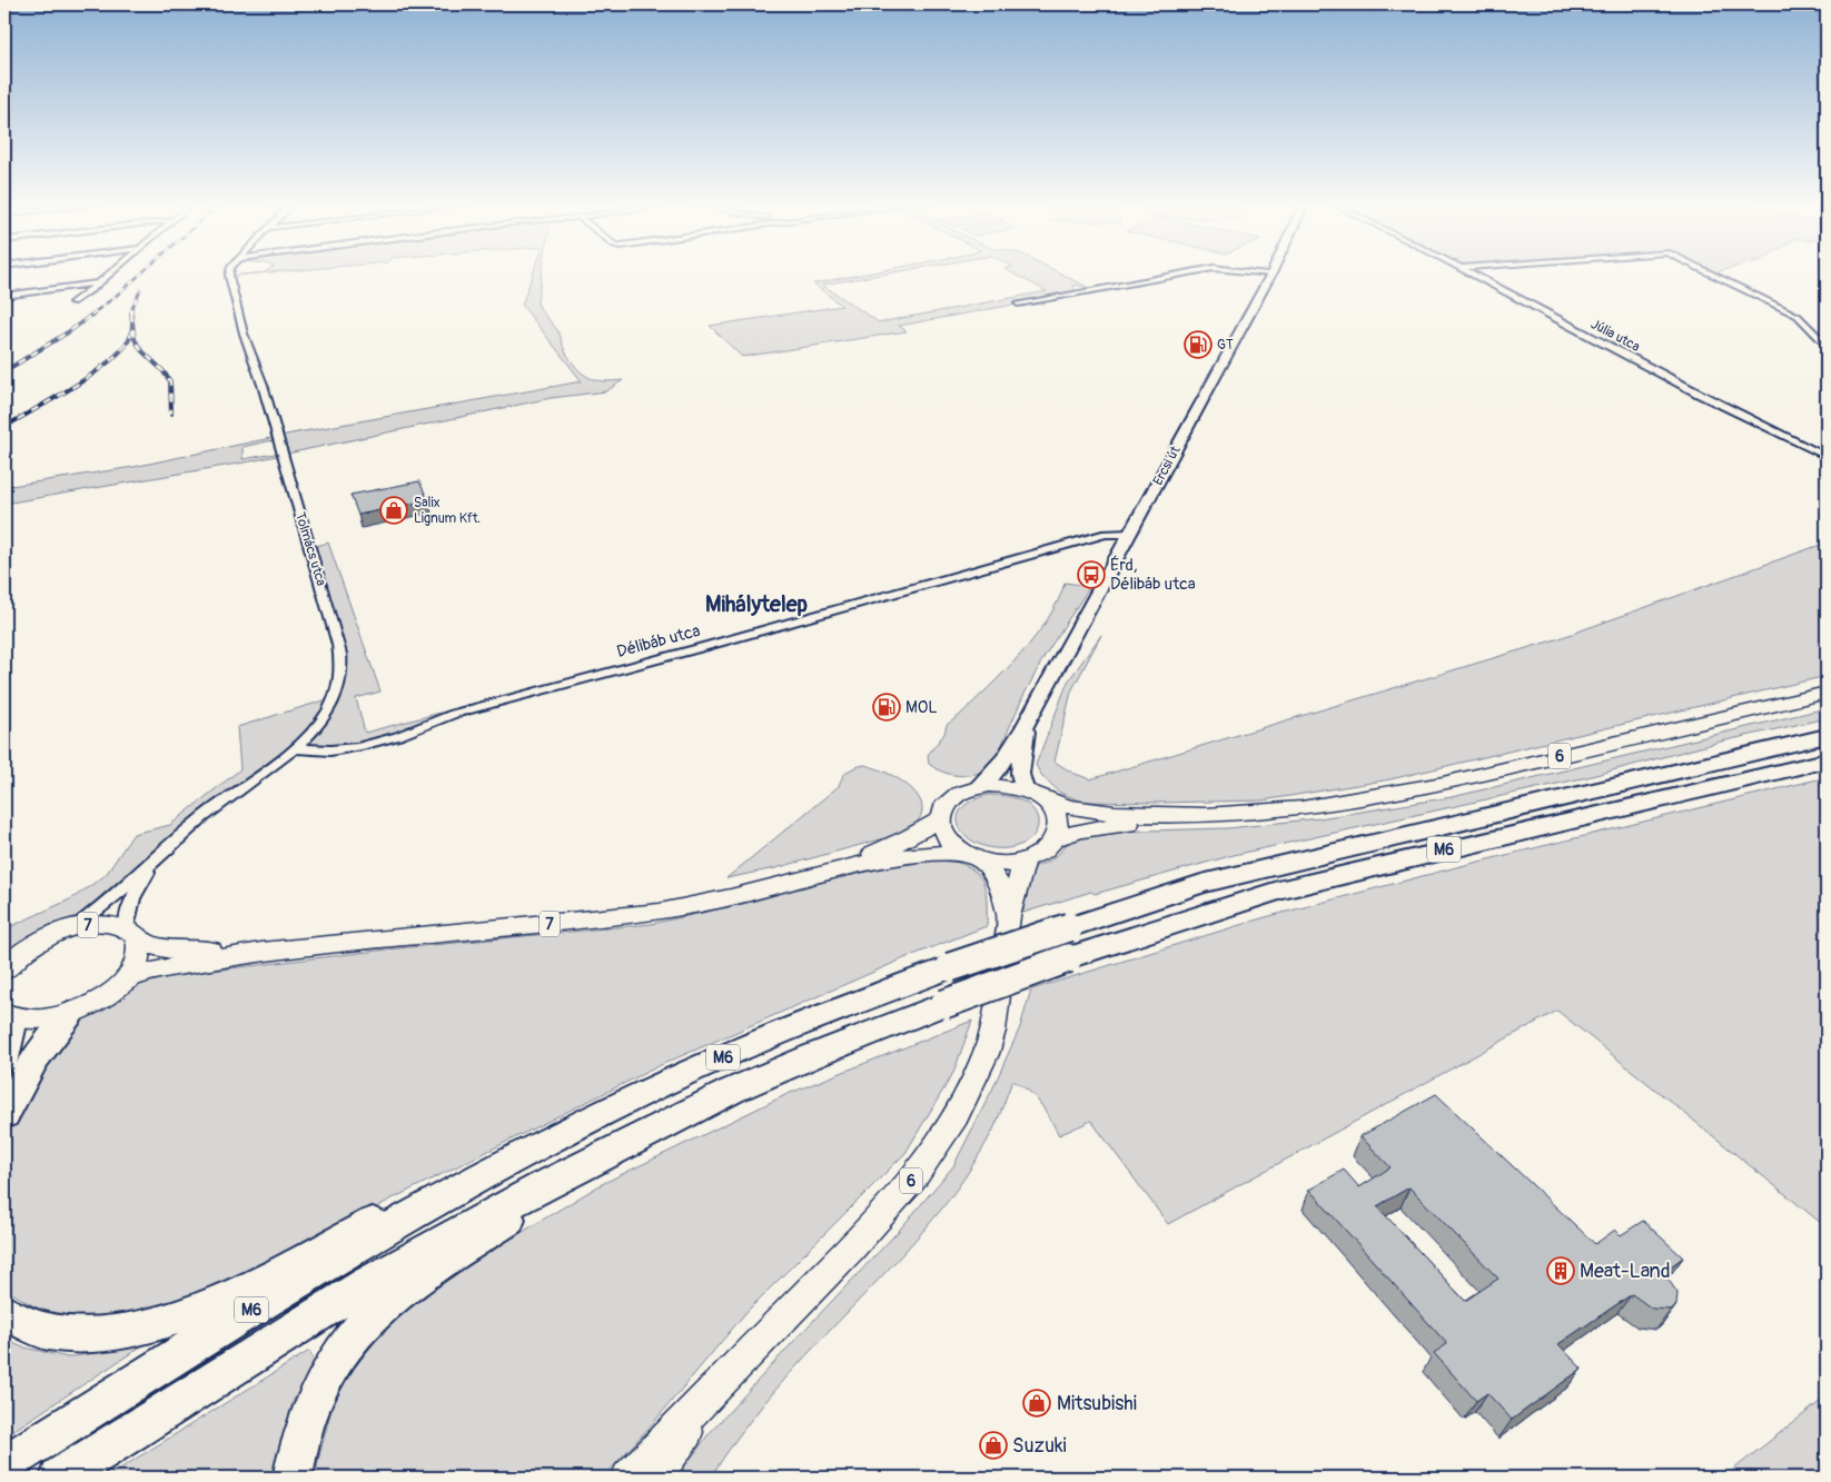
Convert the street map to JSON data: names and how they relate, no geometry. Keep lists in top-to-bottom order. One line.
{"streets":{"highway":["M6"],"main road":["Ercsi út","6","7"],"street":["Júlia utca","Tolmács utca","Délibáb utca"]},"crossings":[["Ercsi út","Délibáb utca"],["Ercsi út","6"],["Ercsi út","7"],["Tolmács utca","Délibáb utca"],["Tolmács utca","7"],["6","7"]],"districts":["Mihálytelep"],"places":{"fuel station":["GT","MOL"],"shop":["Salix Lignum Kft.","Mitsubishi","Suzuki"],"bus stop":["Érd, Délibáb utca"],"building":["Meat-Land"]}}
